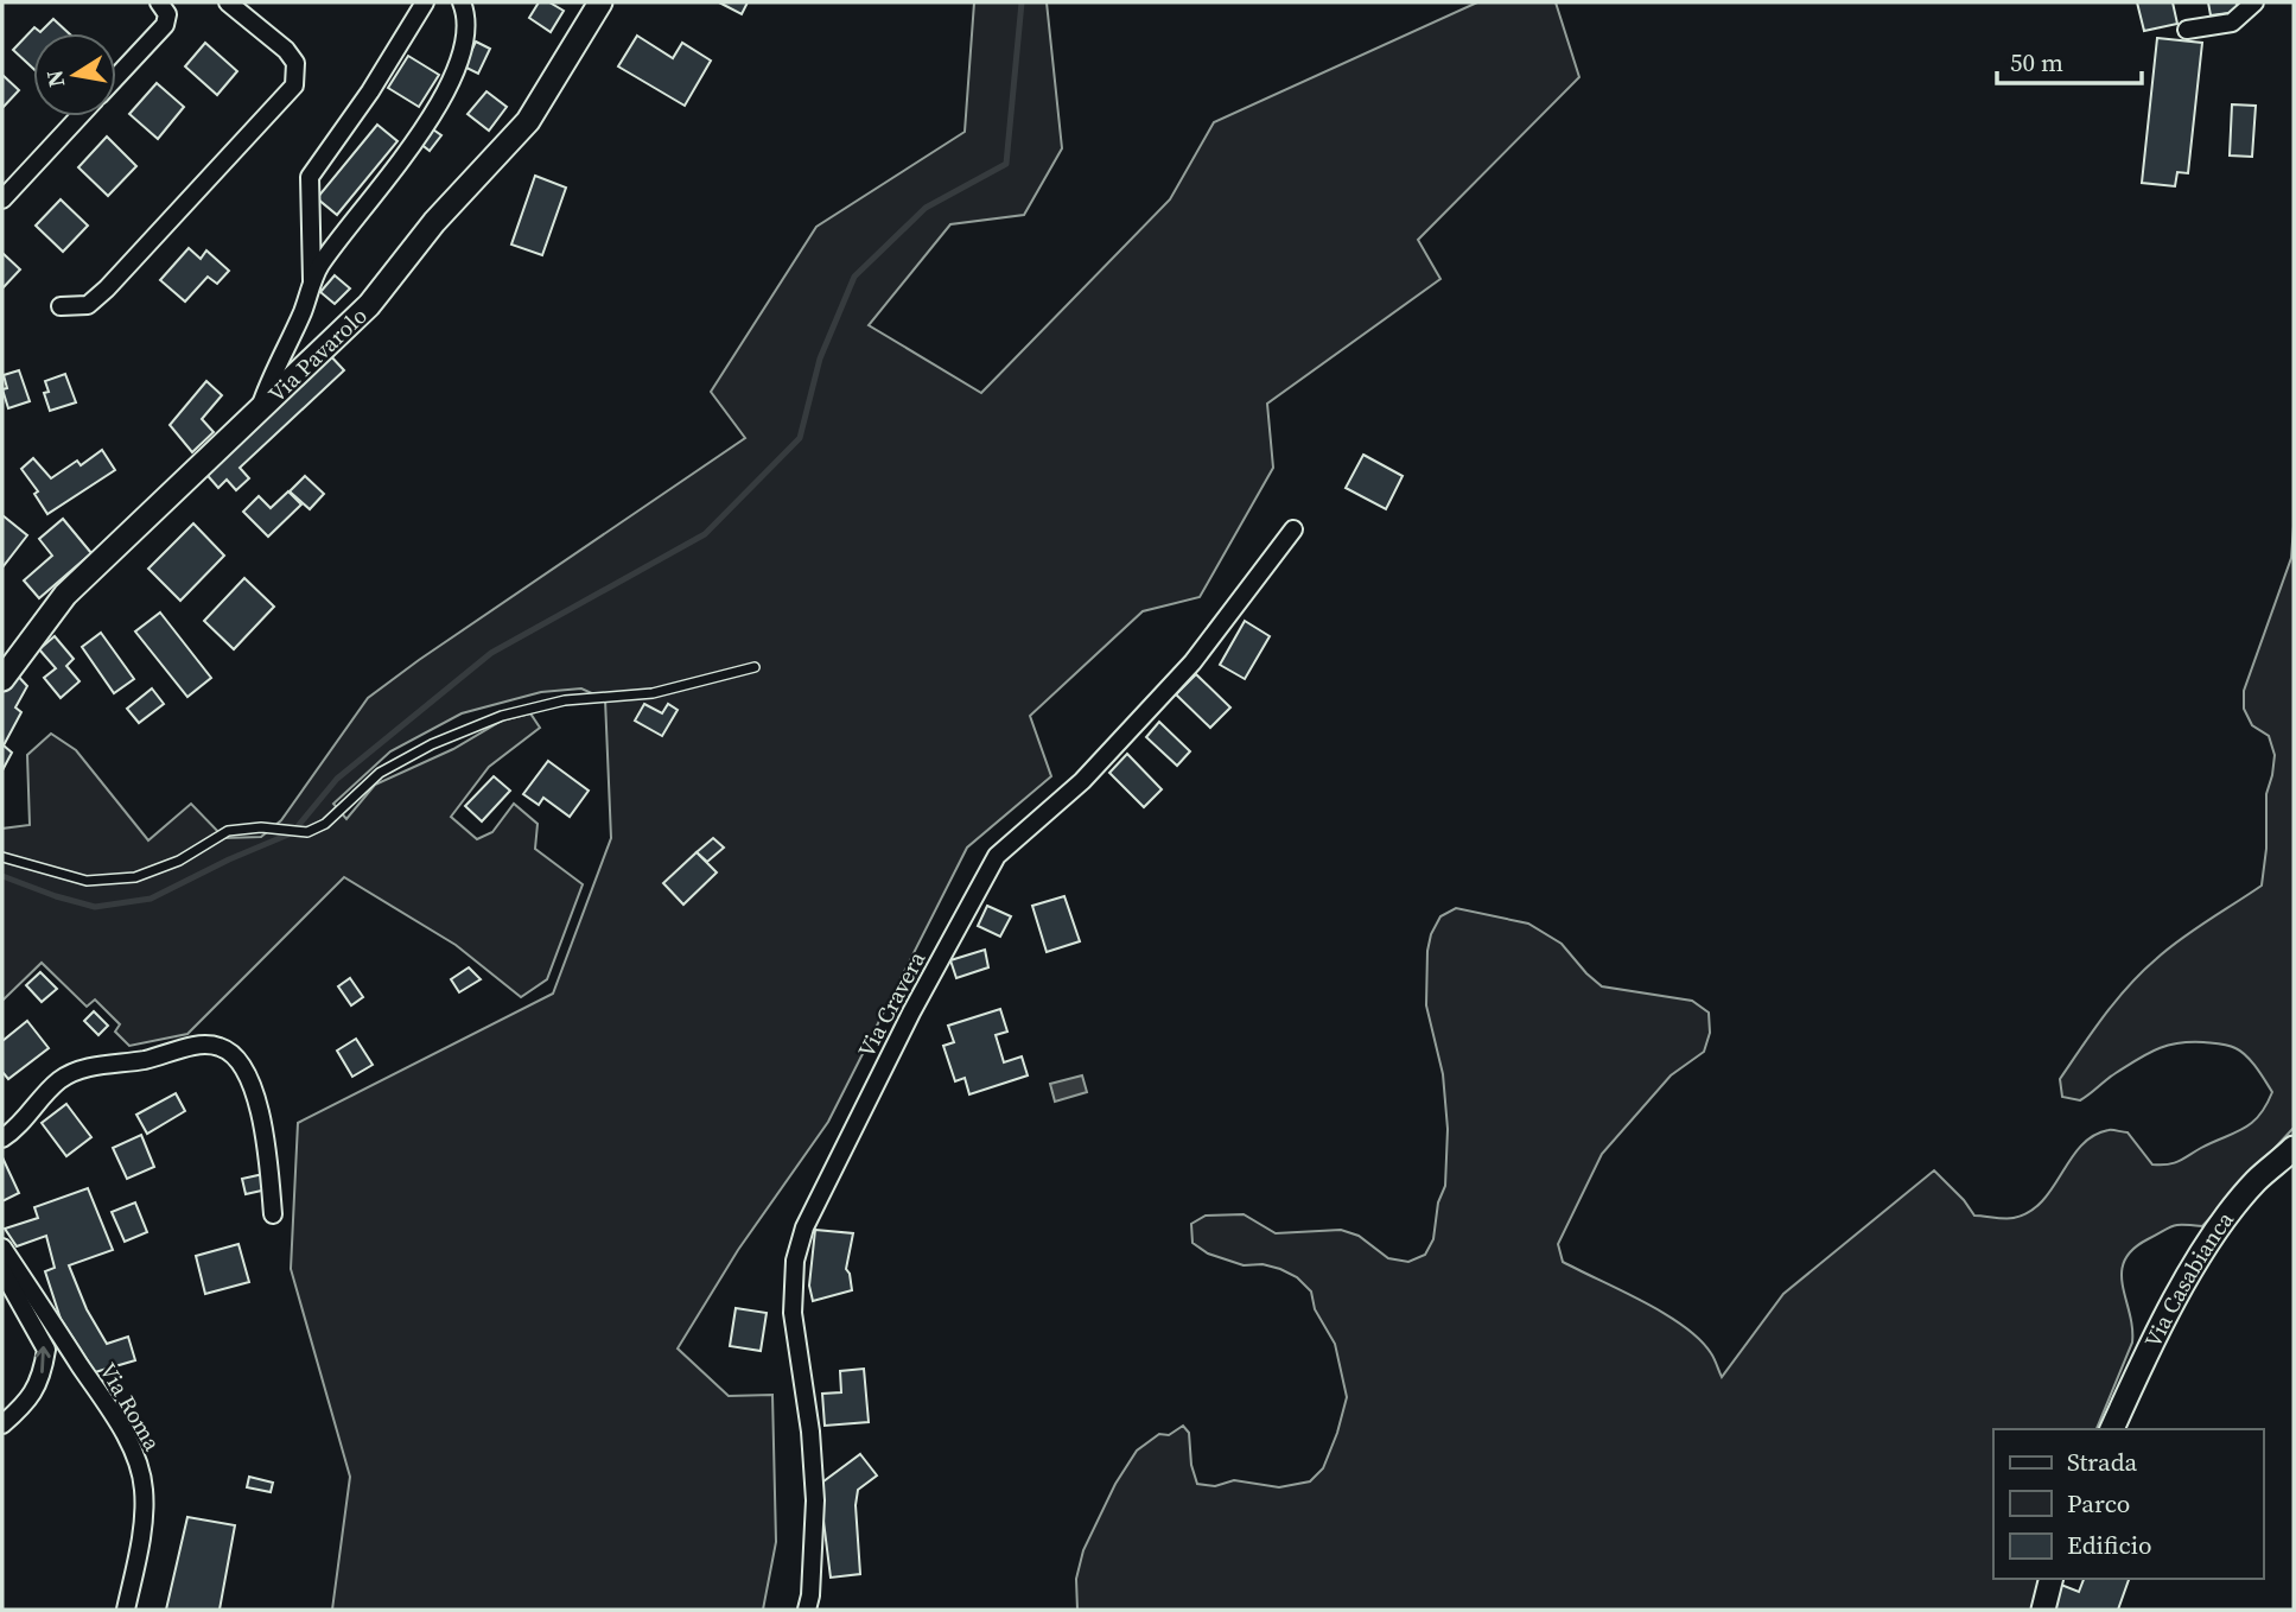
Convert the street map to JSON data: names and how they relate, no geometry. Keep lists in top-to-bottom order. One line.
{"streets":{"street":["Via Pavarolo","Via Cravera","Via Casabianca","Via Roma"]},"legend":["Strada","Parco","Edificio"],"scale_bar":"50 m","north":"left"}
